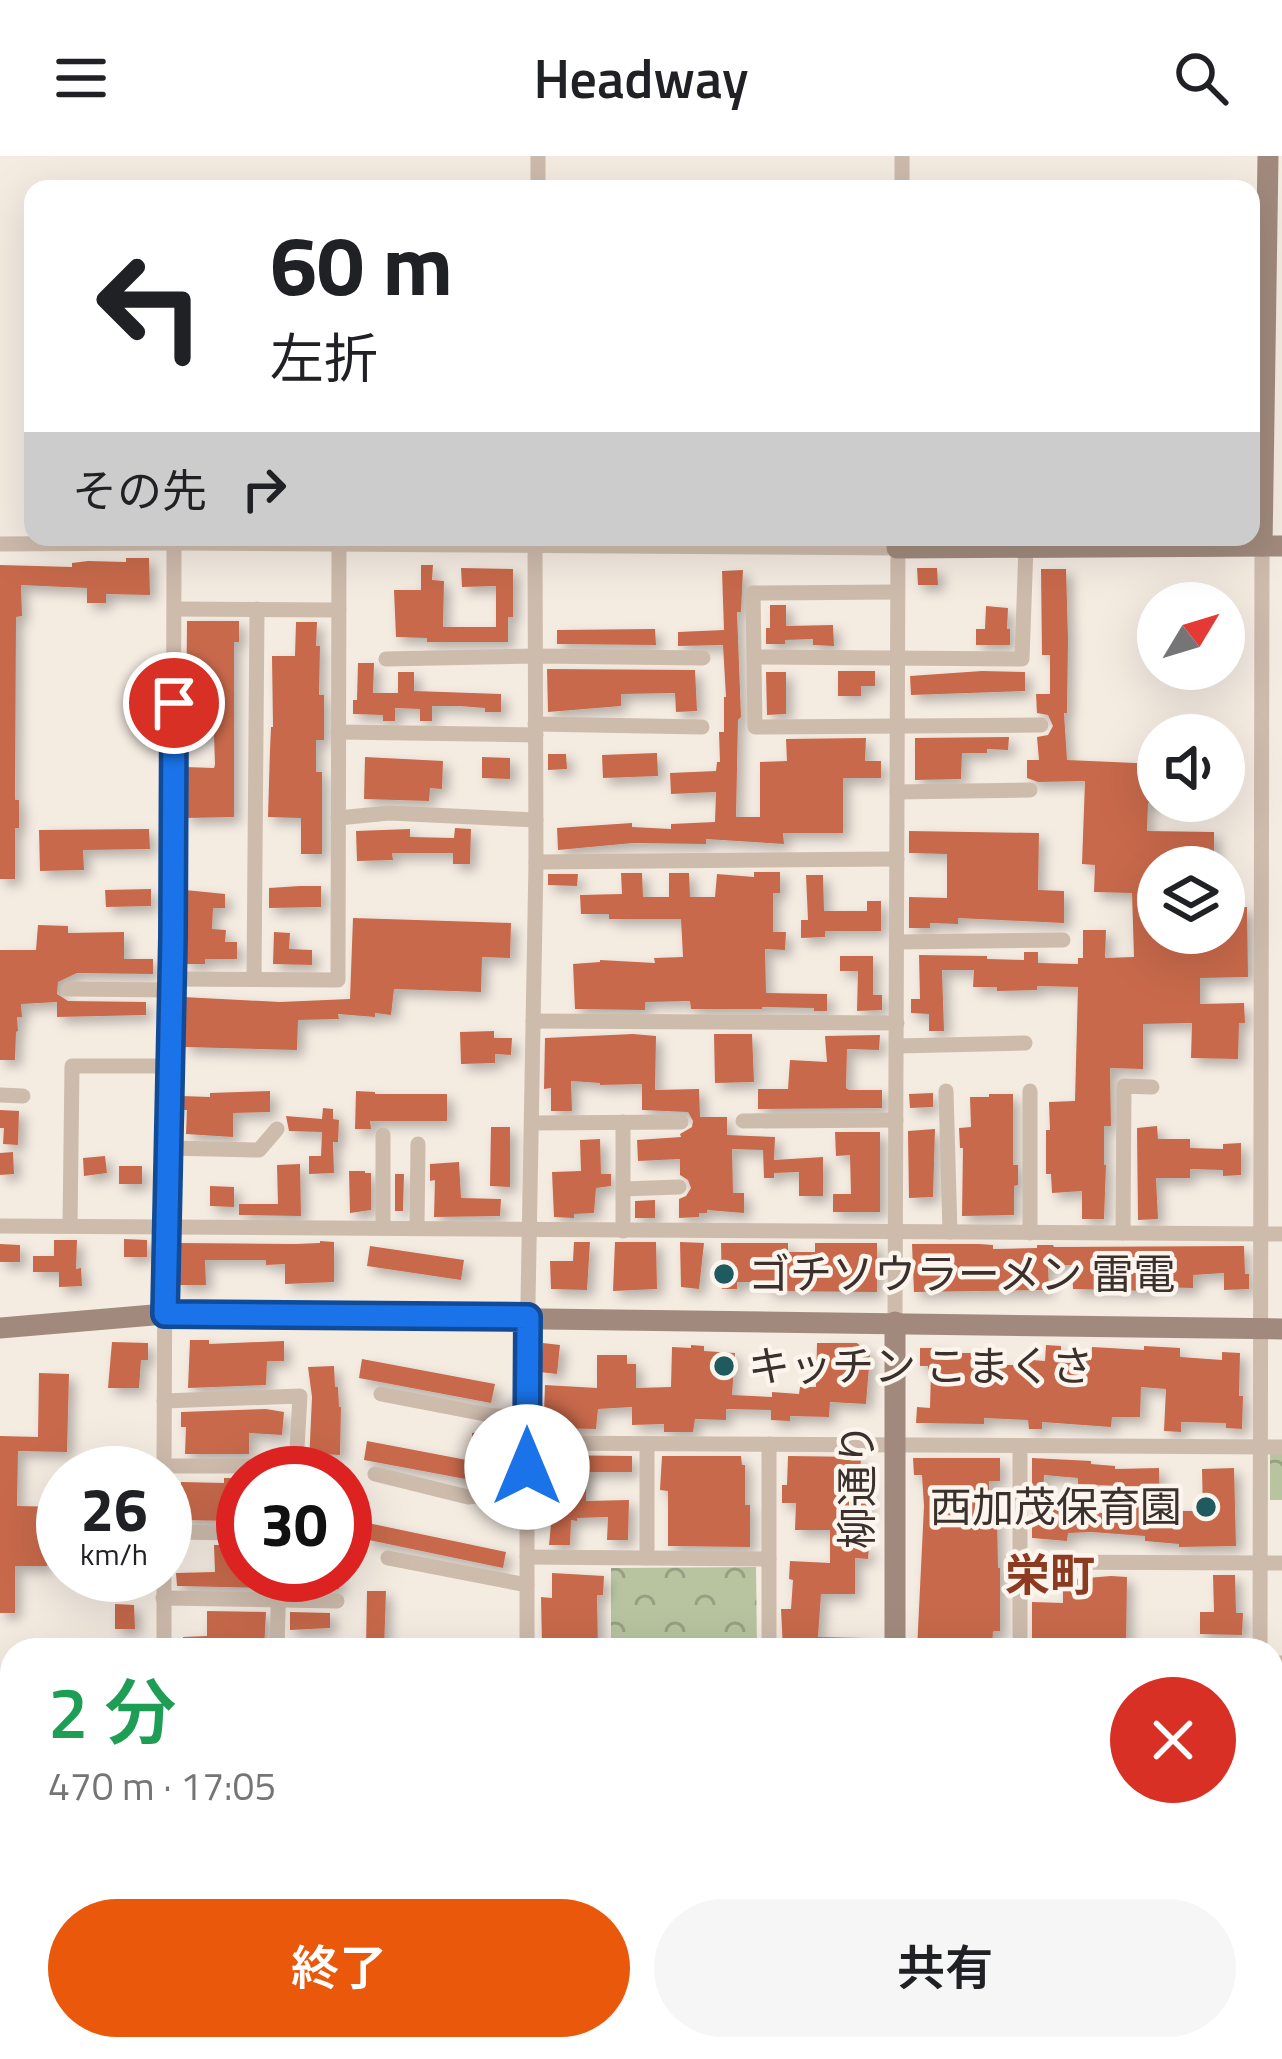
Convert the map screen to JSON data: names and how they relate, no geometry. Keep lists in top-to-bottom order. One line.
{"streets":{"street":["柳通り"]},"districts":["栄町"],"places":["ゴチソウラーメン 雷電","キッチン こまくさ","西加茂保育園"],"north":"top right","page":{"header":"Headway","turn":["60 m","左折"],"then":"その先","speed":"26 km/h","limit":"30","heading":["2 分","470 m · 17:05"],"buttons":["終了","共有"]}}
